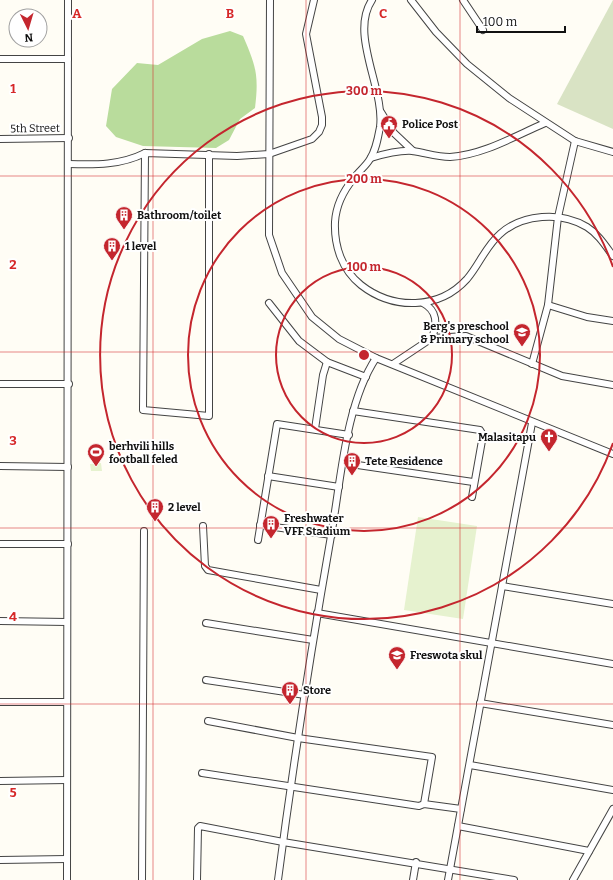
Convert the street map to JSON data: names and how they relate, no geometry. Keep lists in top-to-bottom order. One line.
{"streets":{"street":["5th Street"]},"places":{"public building":["Police Post"],"building":["Bathroom/toilet","1 level","Tete Residence","2 level","Freshwater VFF Stadium","Store"],"school or university":["Berg's preschool & Primary school","Freswota skul"],"church":["Malasitapu"],"sports":["berhvili hills football feled"]},"scale_bar":"100 m","north":"bottom","grid":{"columns":["A","B","C"],"rows":["1","2","3","4","5"]},"rings":["300 m","200 m","100 m"]}
